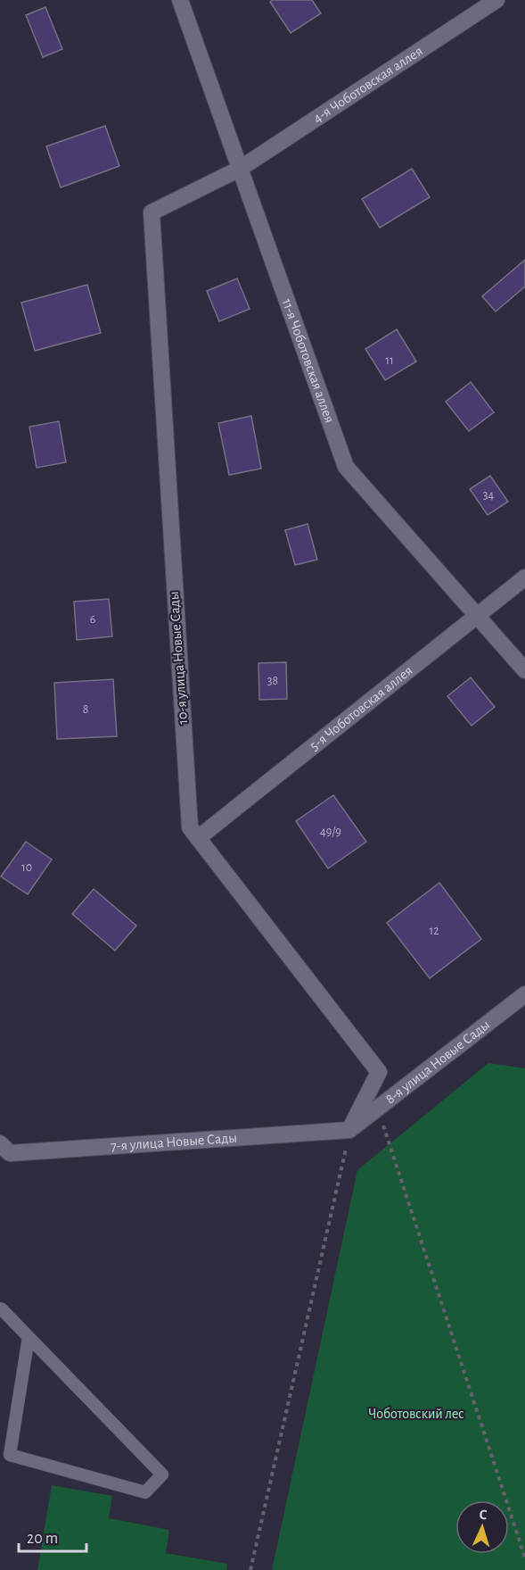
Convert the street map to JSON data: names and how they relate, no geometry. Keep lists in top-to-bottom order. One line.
{"streets":{"street":["4-я Чоботовская аллея","11-я Чоботовская аллея","10-я улица Новые Сады","5-я Чоботовская аллея","8-я улица Новые Сады","7-я улица Новые Сады"]},"crossings":[["4-я Чоботовская аллея","11-я Чоботовская аллея"],["4-я Чоботовская аллея","10-я улица Новые Сады"],["11-я Чоботовская аллея","10-я улица Новые Сады"],["11-я Чоботовская аллея","5-я Чоботовская аллея"],["10-я улица Новые Сады","5-я Чоботовская аллея"],["10-я улица Новые Сады","8-я улица Новые Сады"],["10-я улица Новые Сады","7-я улица Новые Сады"],["8-я улица Новые Сады","7-я улица Новые Сады"]],"parks":["Чоботовский лес"],"house_numbers":["11","34","6","38","8","49/9","10","12"],"scale_bar":"20 m","north":"top"}
